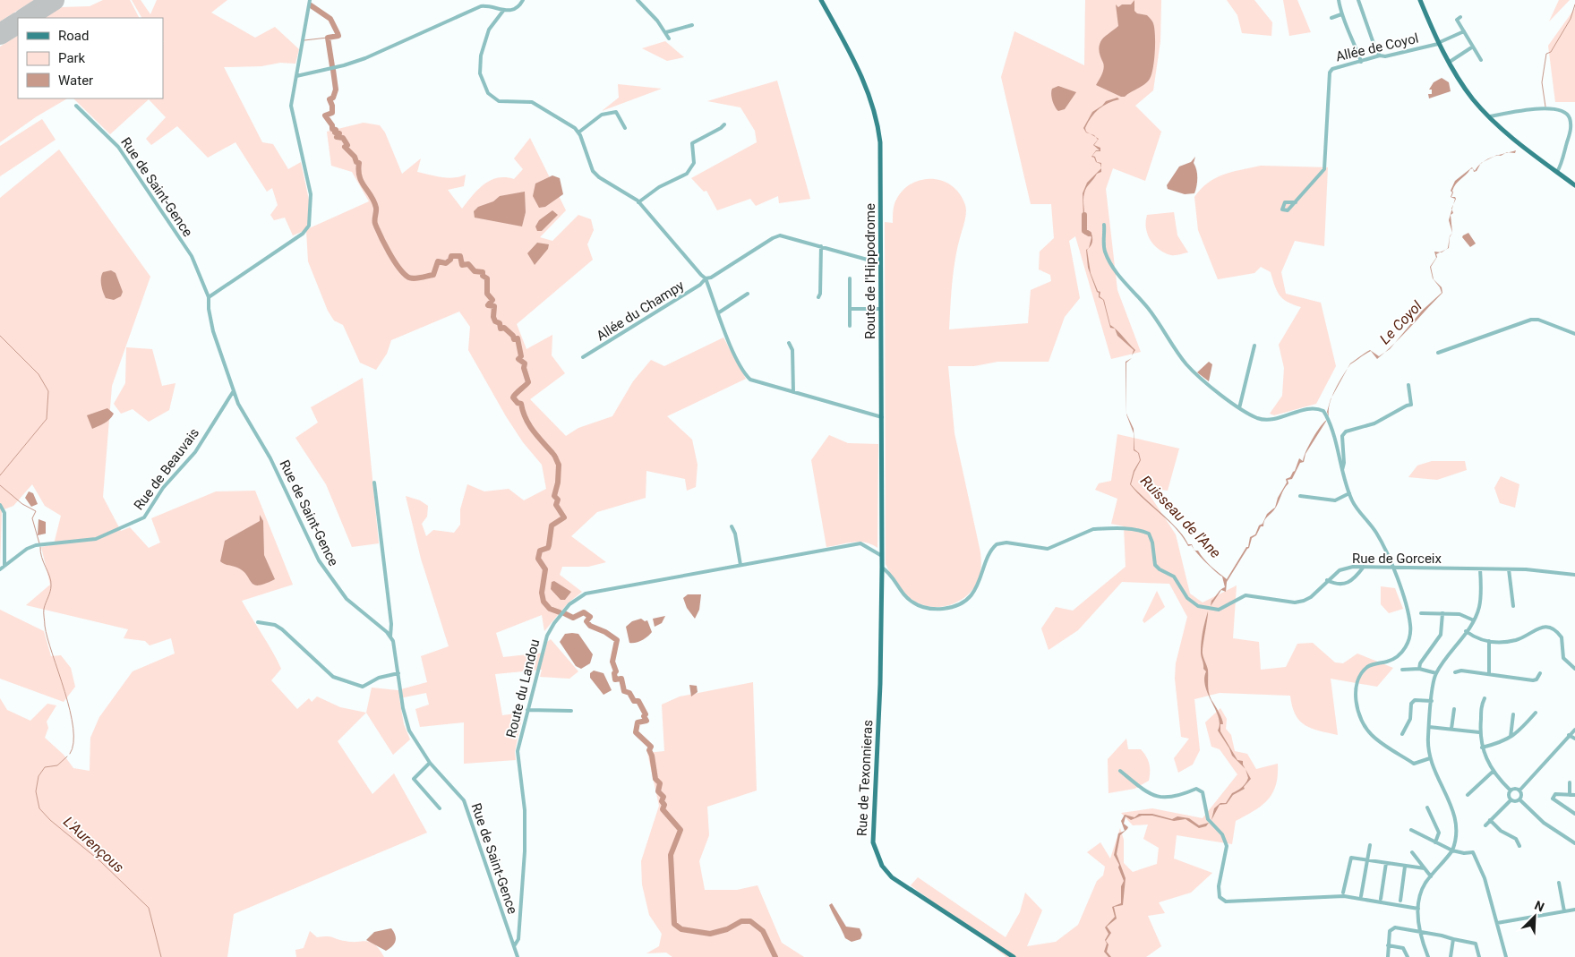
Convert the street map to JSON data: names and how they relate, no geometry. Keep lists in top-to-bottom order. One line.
{"streets":{"main road":["Route de l'Hippodrome","Rue de Texonnieras"],"street":["Allée de Coyol","Rue de Saint-Gence","Allée du Champy","Rue de Beauvais","Rue de Gorceix","Route du Landou"]},"crossings":[["Rue de Saint-Gence","Rue de Beauvais"],["Rue de Saint-Gence","Route du Landou"],["Route de l'Hippodrome","Allée du Champy"],["Route de l'Hippodrome","Route du Landou"],["Route de l'Hippodrome","Rue de Texonnieras"],["Rue de Gorceix","Rue de Texonnieras"],["Route du Landou","Rue de Texonnieras"]],"water":["Le Coyol","Ruisseau de l'Ane","L'Aurençous"],"legend":["Road","Park","Water"],"north":"top right"}
